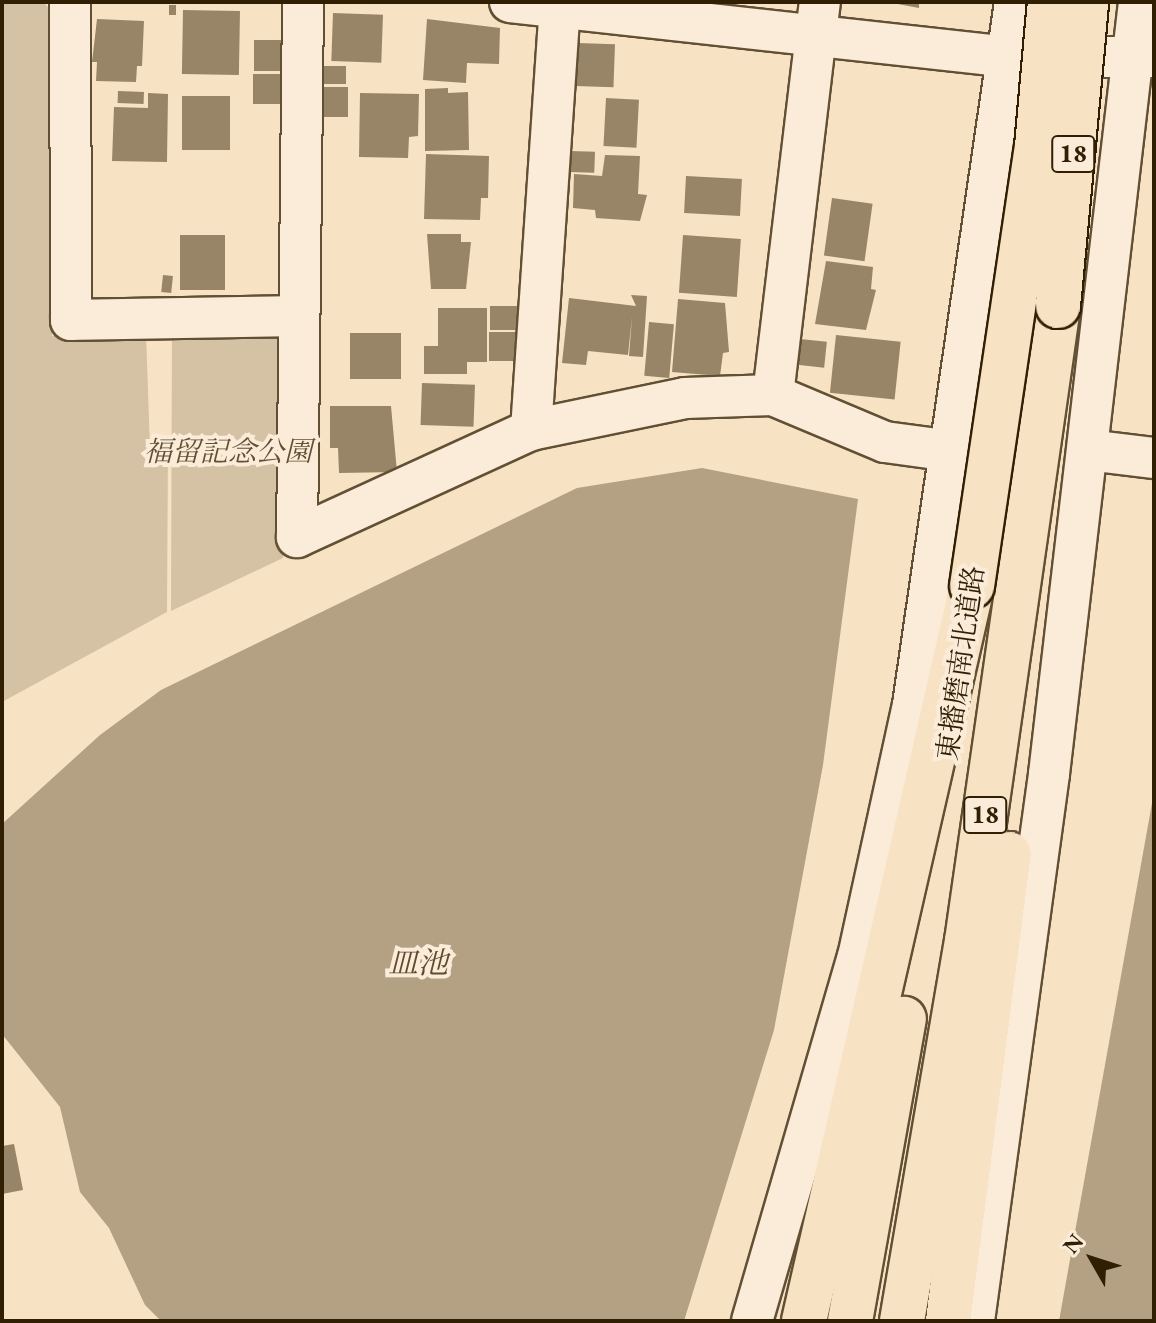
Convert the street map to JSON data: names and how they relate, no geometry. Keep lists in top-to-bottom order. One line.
{"streets":{"highway":["18","東播磨南北道路"]},"crossings":[["18","東播磨南北道路"]],"water":["皿池"],"parks":["福留記念公園"],"north":"top left"}
